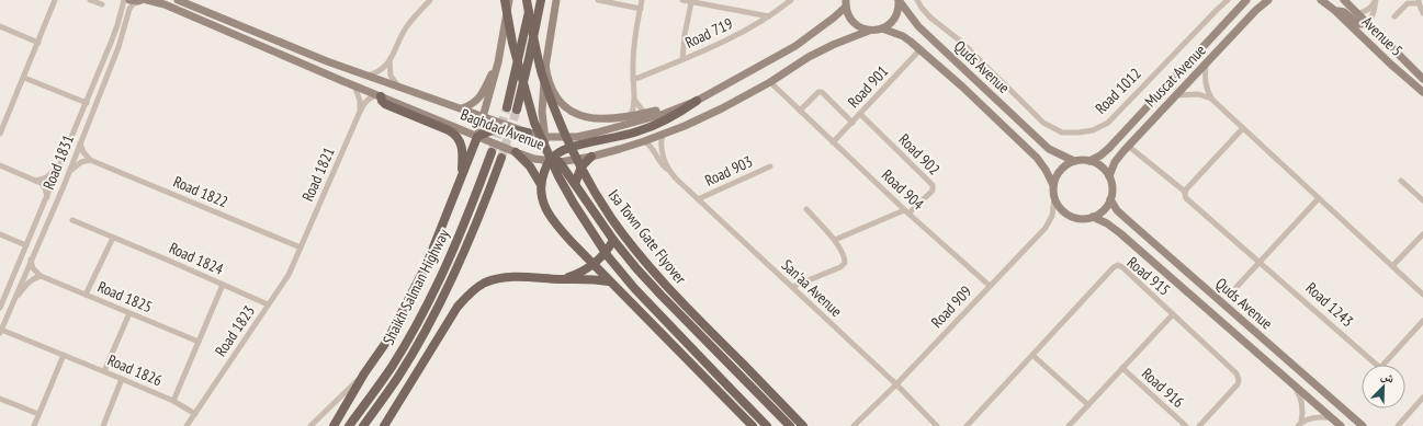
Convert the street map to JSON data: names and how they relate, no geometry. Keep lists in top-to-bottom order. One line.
{"streets":{"main road":["Avenue 5","Quds Avenue","Muscat Avenue","Baghdad Avenue","Isa Town Gate Flyover","Shaikh Salman Highway"],"street":["Road 719","Road 901","Road 1012","Road 902","Road 1831","Road 903","Road 1821","Road 904","Road 1822","Road 1824","Road 915","San'aa Avenue","Road 1825","Road 1243","Road 909","Road 1823","Road 1826","Road 916"]},"crossings":[["Quds Avenue","Muscat Avenue"],["Quds Avenue","Road 901"],["Quds Avenue","Baghdad Avenue"],["Quds Avenue","Road 909"],["Muscat Avenue","Road 1243"],["Muscat Avenue","Road 909"],["Road 901","Road 902"],["Road 901","Road 904"],["Baghdad Avenue","Road 1821"],["Baghdad Avenue","Road 904"],["Baghdad Avenue","Shaikh Salman Highway"],["Baghdad Avenue","San'aa Avenue"],["Road 902","Road 904"],["Road 1831","Road 1826"],["Road 903","San'aa Avenue"],["Road 1821","Road 1822"],["Road 1821","Road 1823"],["Road 904","Road 909"],["Road 1822","Road 1823"],["Road 1824","Road 1823"],["Road 915","Road 916"],["San'aa Avenue","Road 909"],["Road 1823","Road 1826"]],"north":"top right"}
